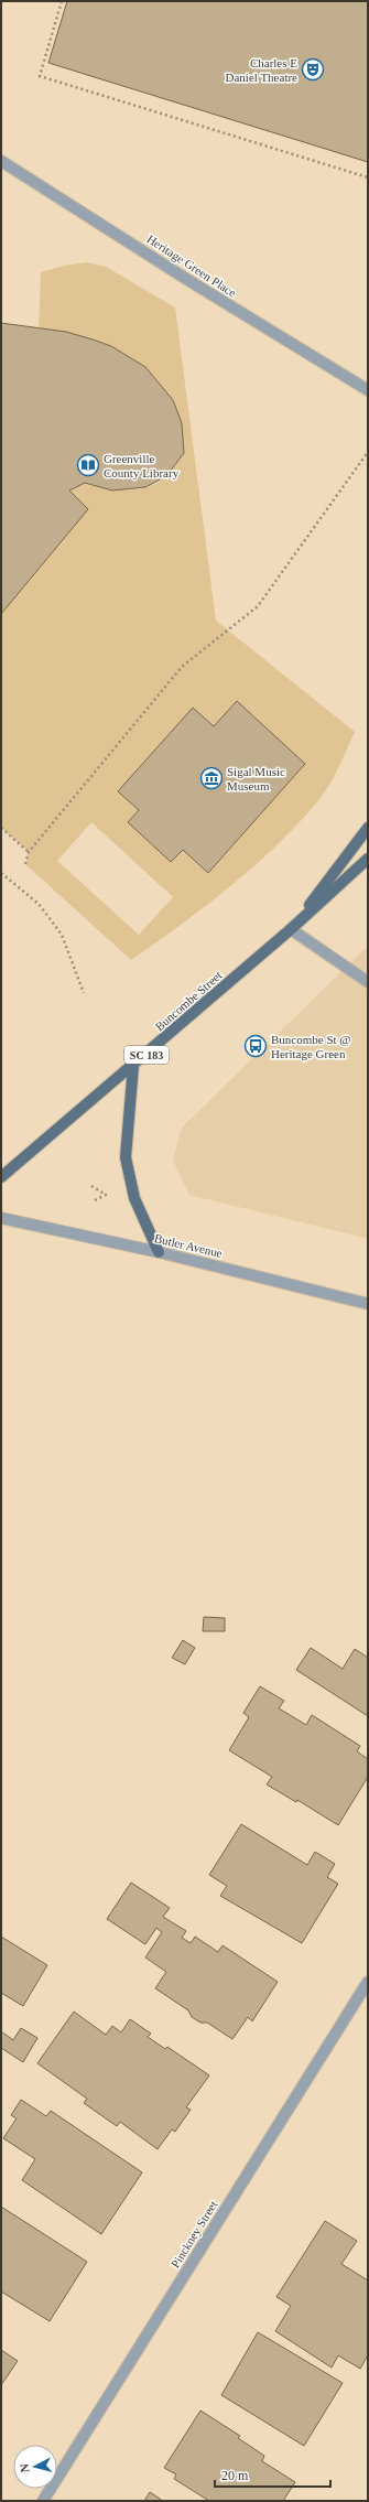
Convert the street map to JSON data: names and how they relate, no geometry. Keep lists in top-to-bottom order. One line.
{"streets":{"main road":["Buncombe Street","SC 183"],"street":["Heritage Green Place","Butler Avenue","Pinckney Street"]},"places":{"theatre":["Charles E Daniel Theatre"],"library":["Greenville County Library"],"museum":["Sigal Music Museum"],"bus stop":["Buncombe St @ Heritage Green"]},"scale_bar":"20 m","north":"left"}
